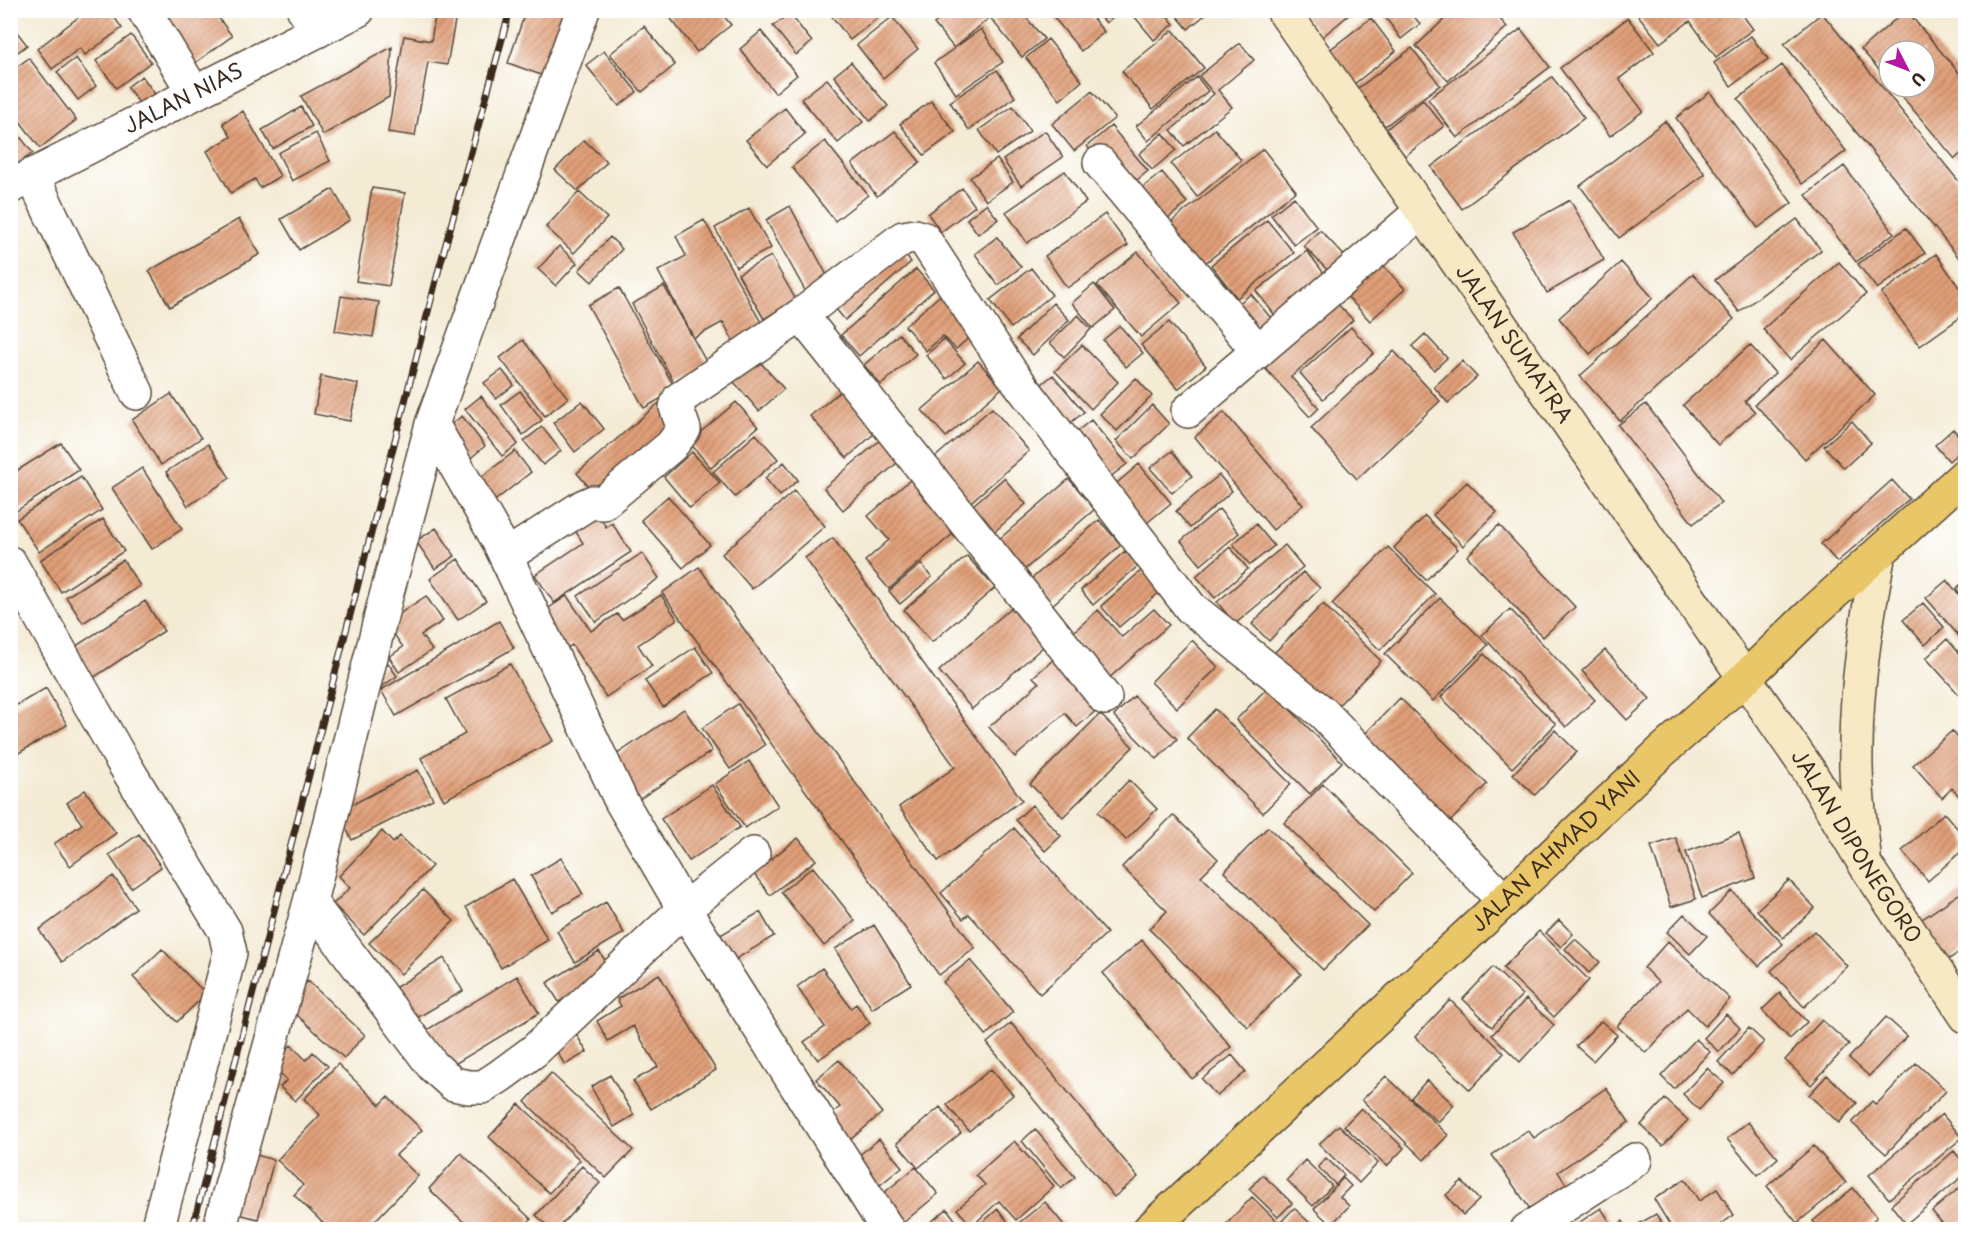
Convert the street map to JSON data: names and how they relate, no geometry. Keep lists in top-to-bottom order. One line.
{"streets":{"main road":["JALAN SUMATRA","JALAN DIPONEGORO","JALAN AHMAD YANI"],"street":["JALAN NIAS"]},"crossings":[["JALAN SUMATRA","JALAN DIPONEGORO"],["JALAN SUMATRA","JALAN AHMAD YANI"],["JALAN DIPONEGORO","JALAN AHMAD YANI"]],"north":"bottom right"}
